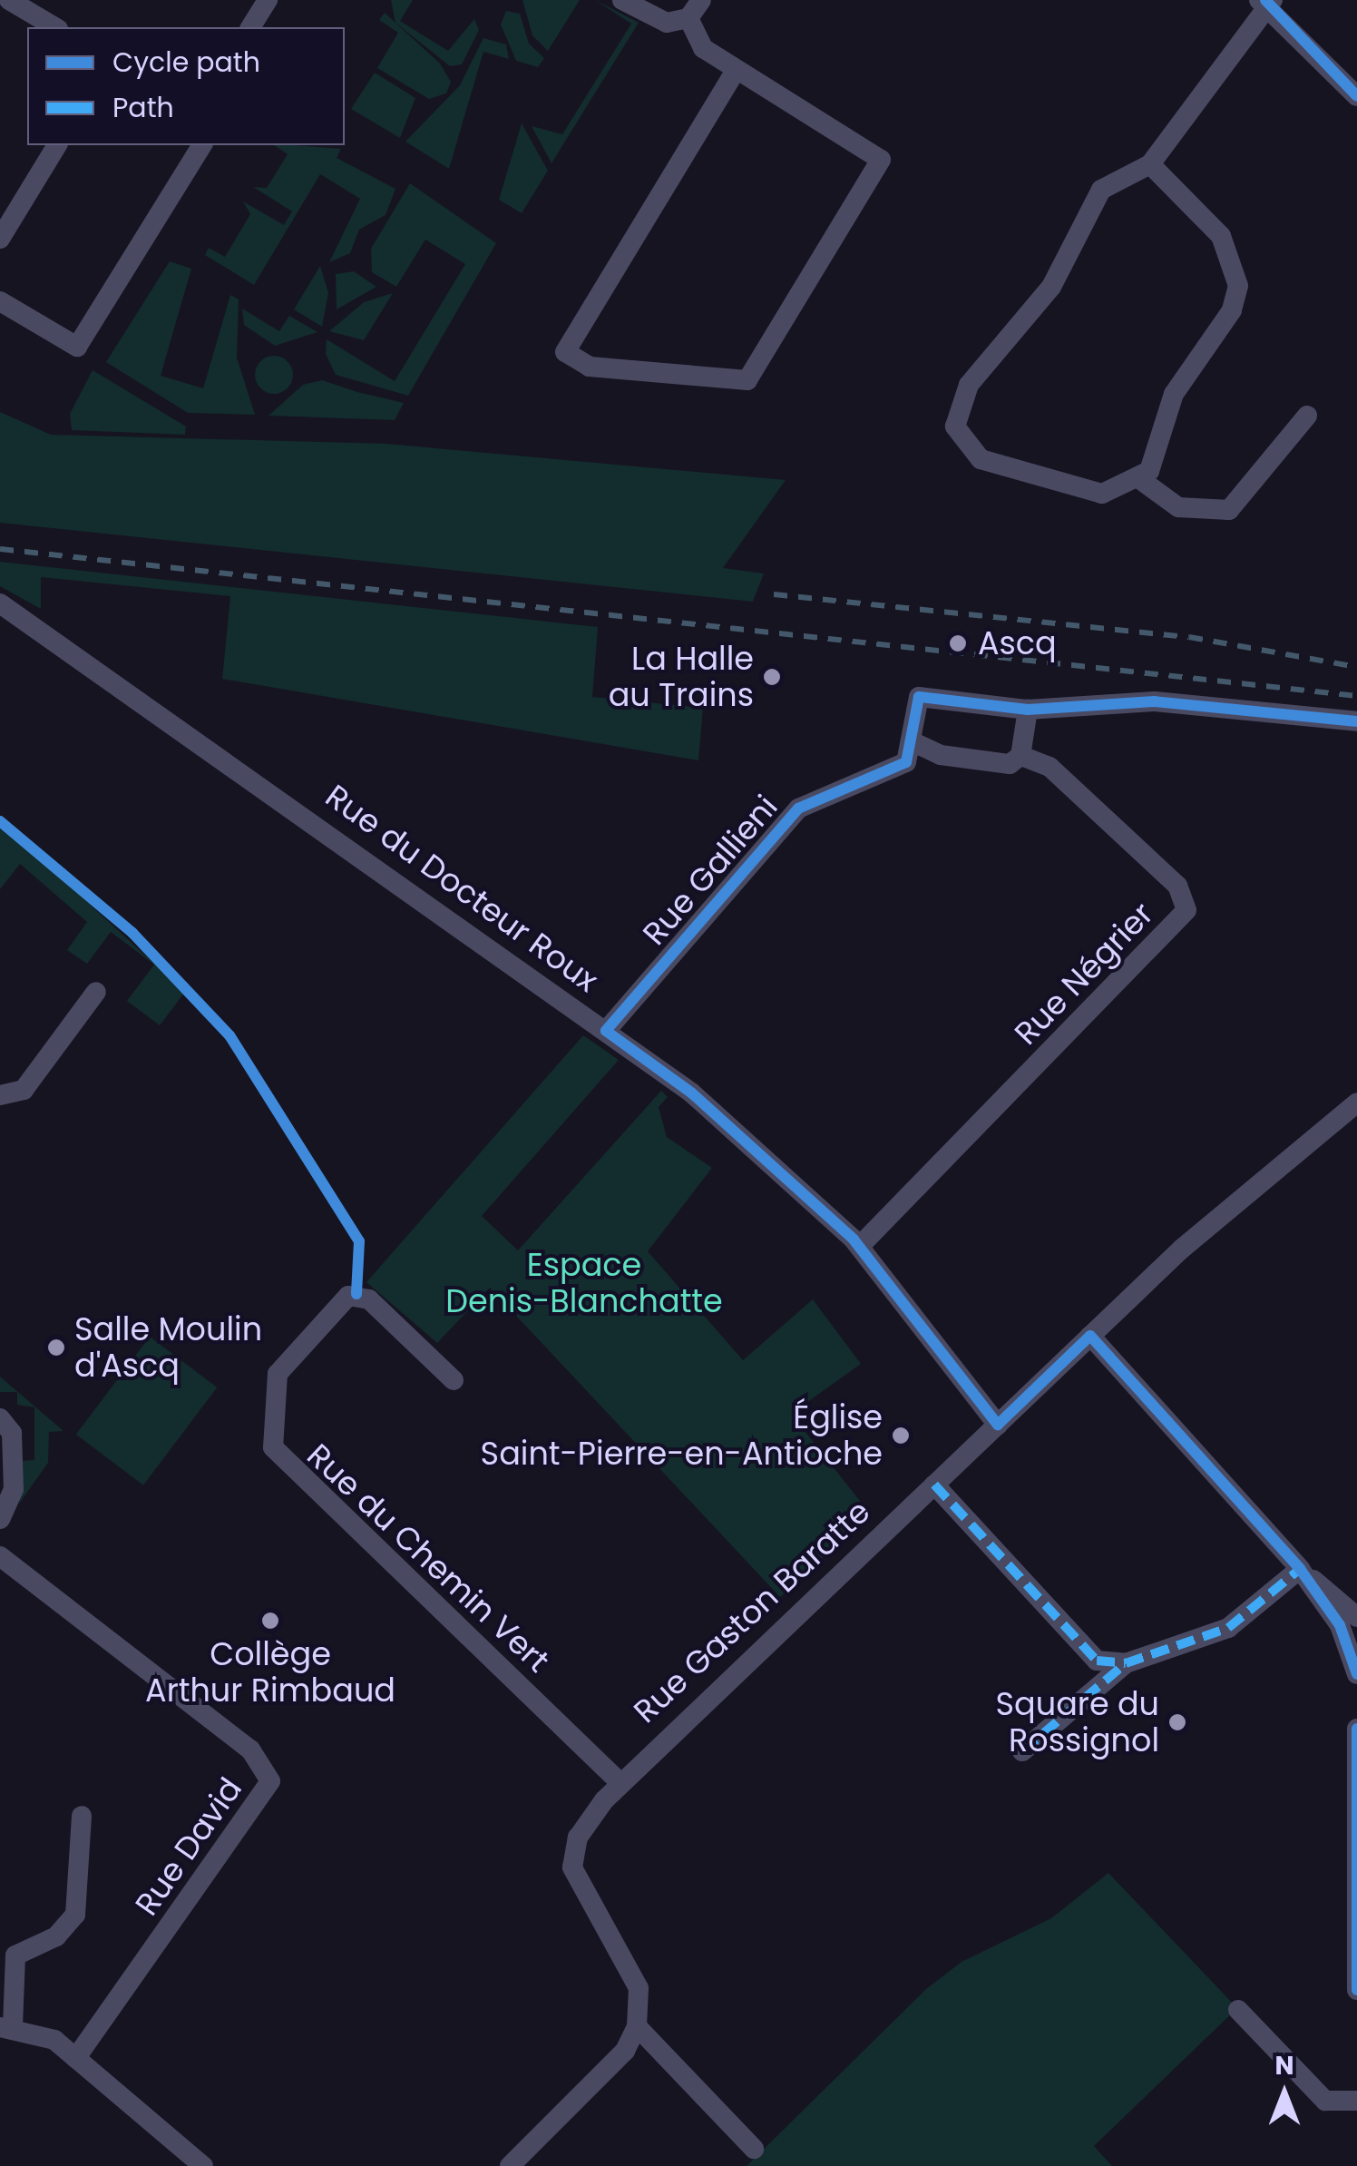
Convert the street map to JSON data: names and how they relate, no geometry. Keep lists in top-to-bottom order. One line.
{"streets":{"street":["Rue Gallieni","Rue du Docteur Roux","Rue Négrier","Rue du Chemin Vert","Rue Gaston Baratte","Rue David"]},"crossings":[["Rue Gallieni","Rue du Docteur Roux"],["Rue du Docteur Roux","Rue Négrier"],["Rue du Docteur Roux","Rue Gaston Baratte"],["Rue du Chemin Vert","Rue Gaston Baratte"]],"parks":["Espace Denis-Blanchatte"],"places":["Ascq","La Halle au Trains","Salle Moulin d'Ascq","Église Saint-Pierre-en-Antioche","Collège Arthur Rimbaud","Square du Rossignol"],"legend":["Cycle path","Path"],"north":"top"}
